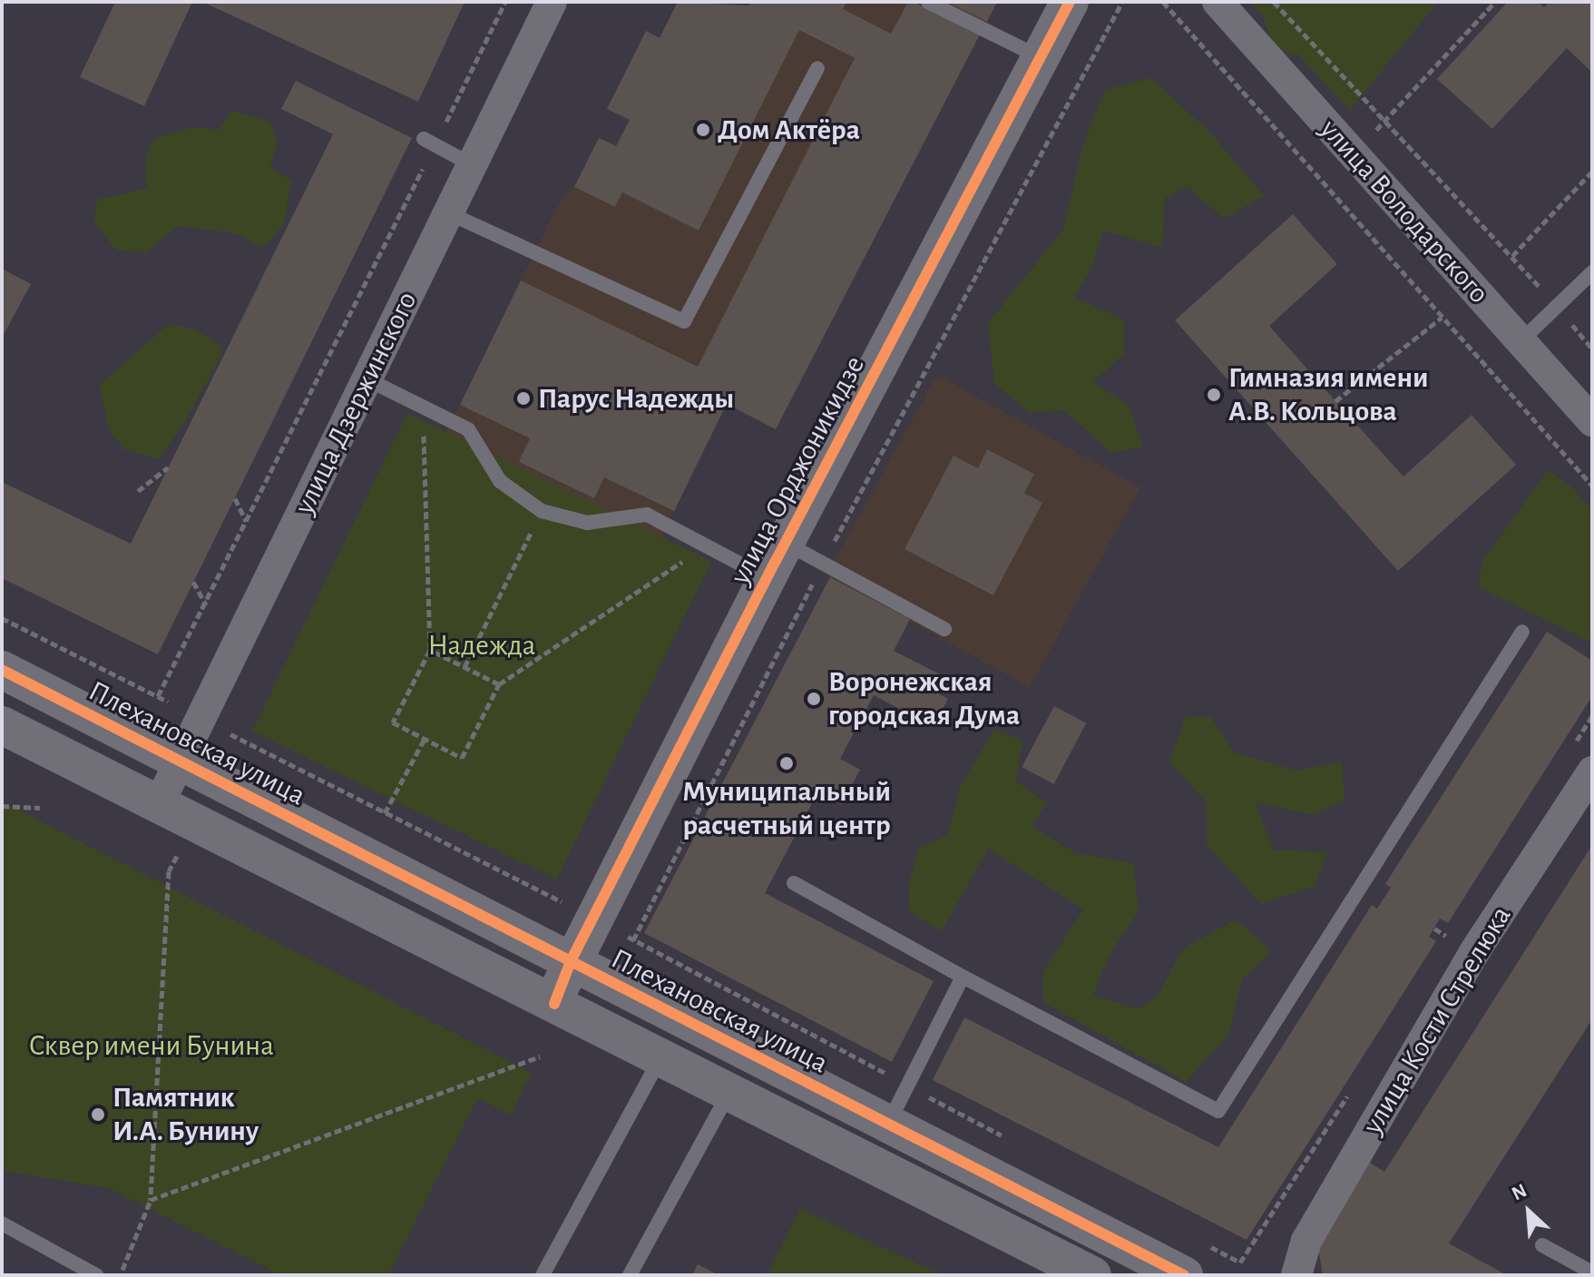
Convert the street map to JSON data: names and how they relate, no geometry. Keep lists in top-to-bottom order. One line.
{"streets":{"street":["улица Володарского","улица Дзержинского","улица Орджоникидзе","Плехановская улица","улица Кости Стрелюка"]},"crossings":[["улица Дзержинского","Плехановская улица"],["улица Орджоникидзе","Плехановская улица"]],"parks":["Надежда","Cквер имени Бунина"],"places":["Дом Актёра","Гимназия имени А.В. Кольцова","Парус Надежды","Воронежская городская Дума","Муниципальный расчетный центр","Памятник И.А. Бунину"],"north":"top left"}
